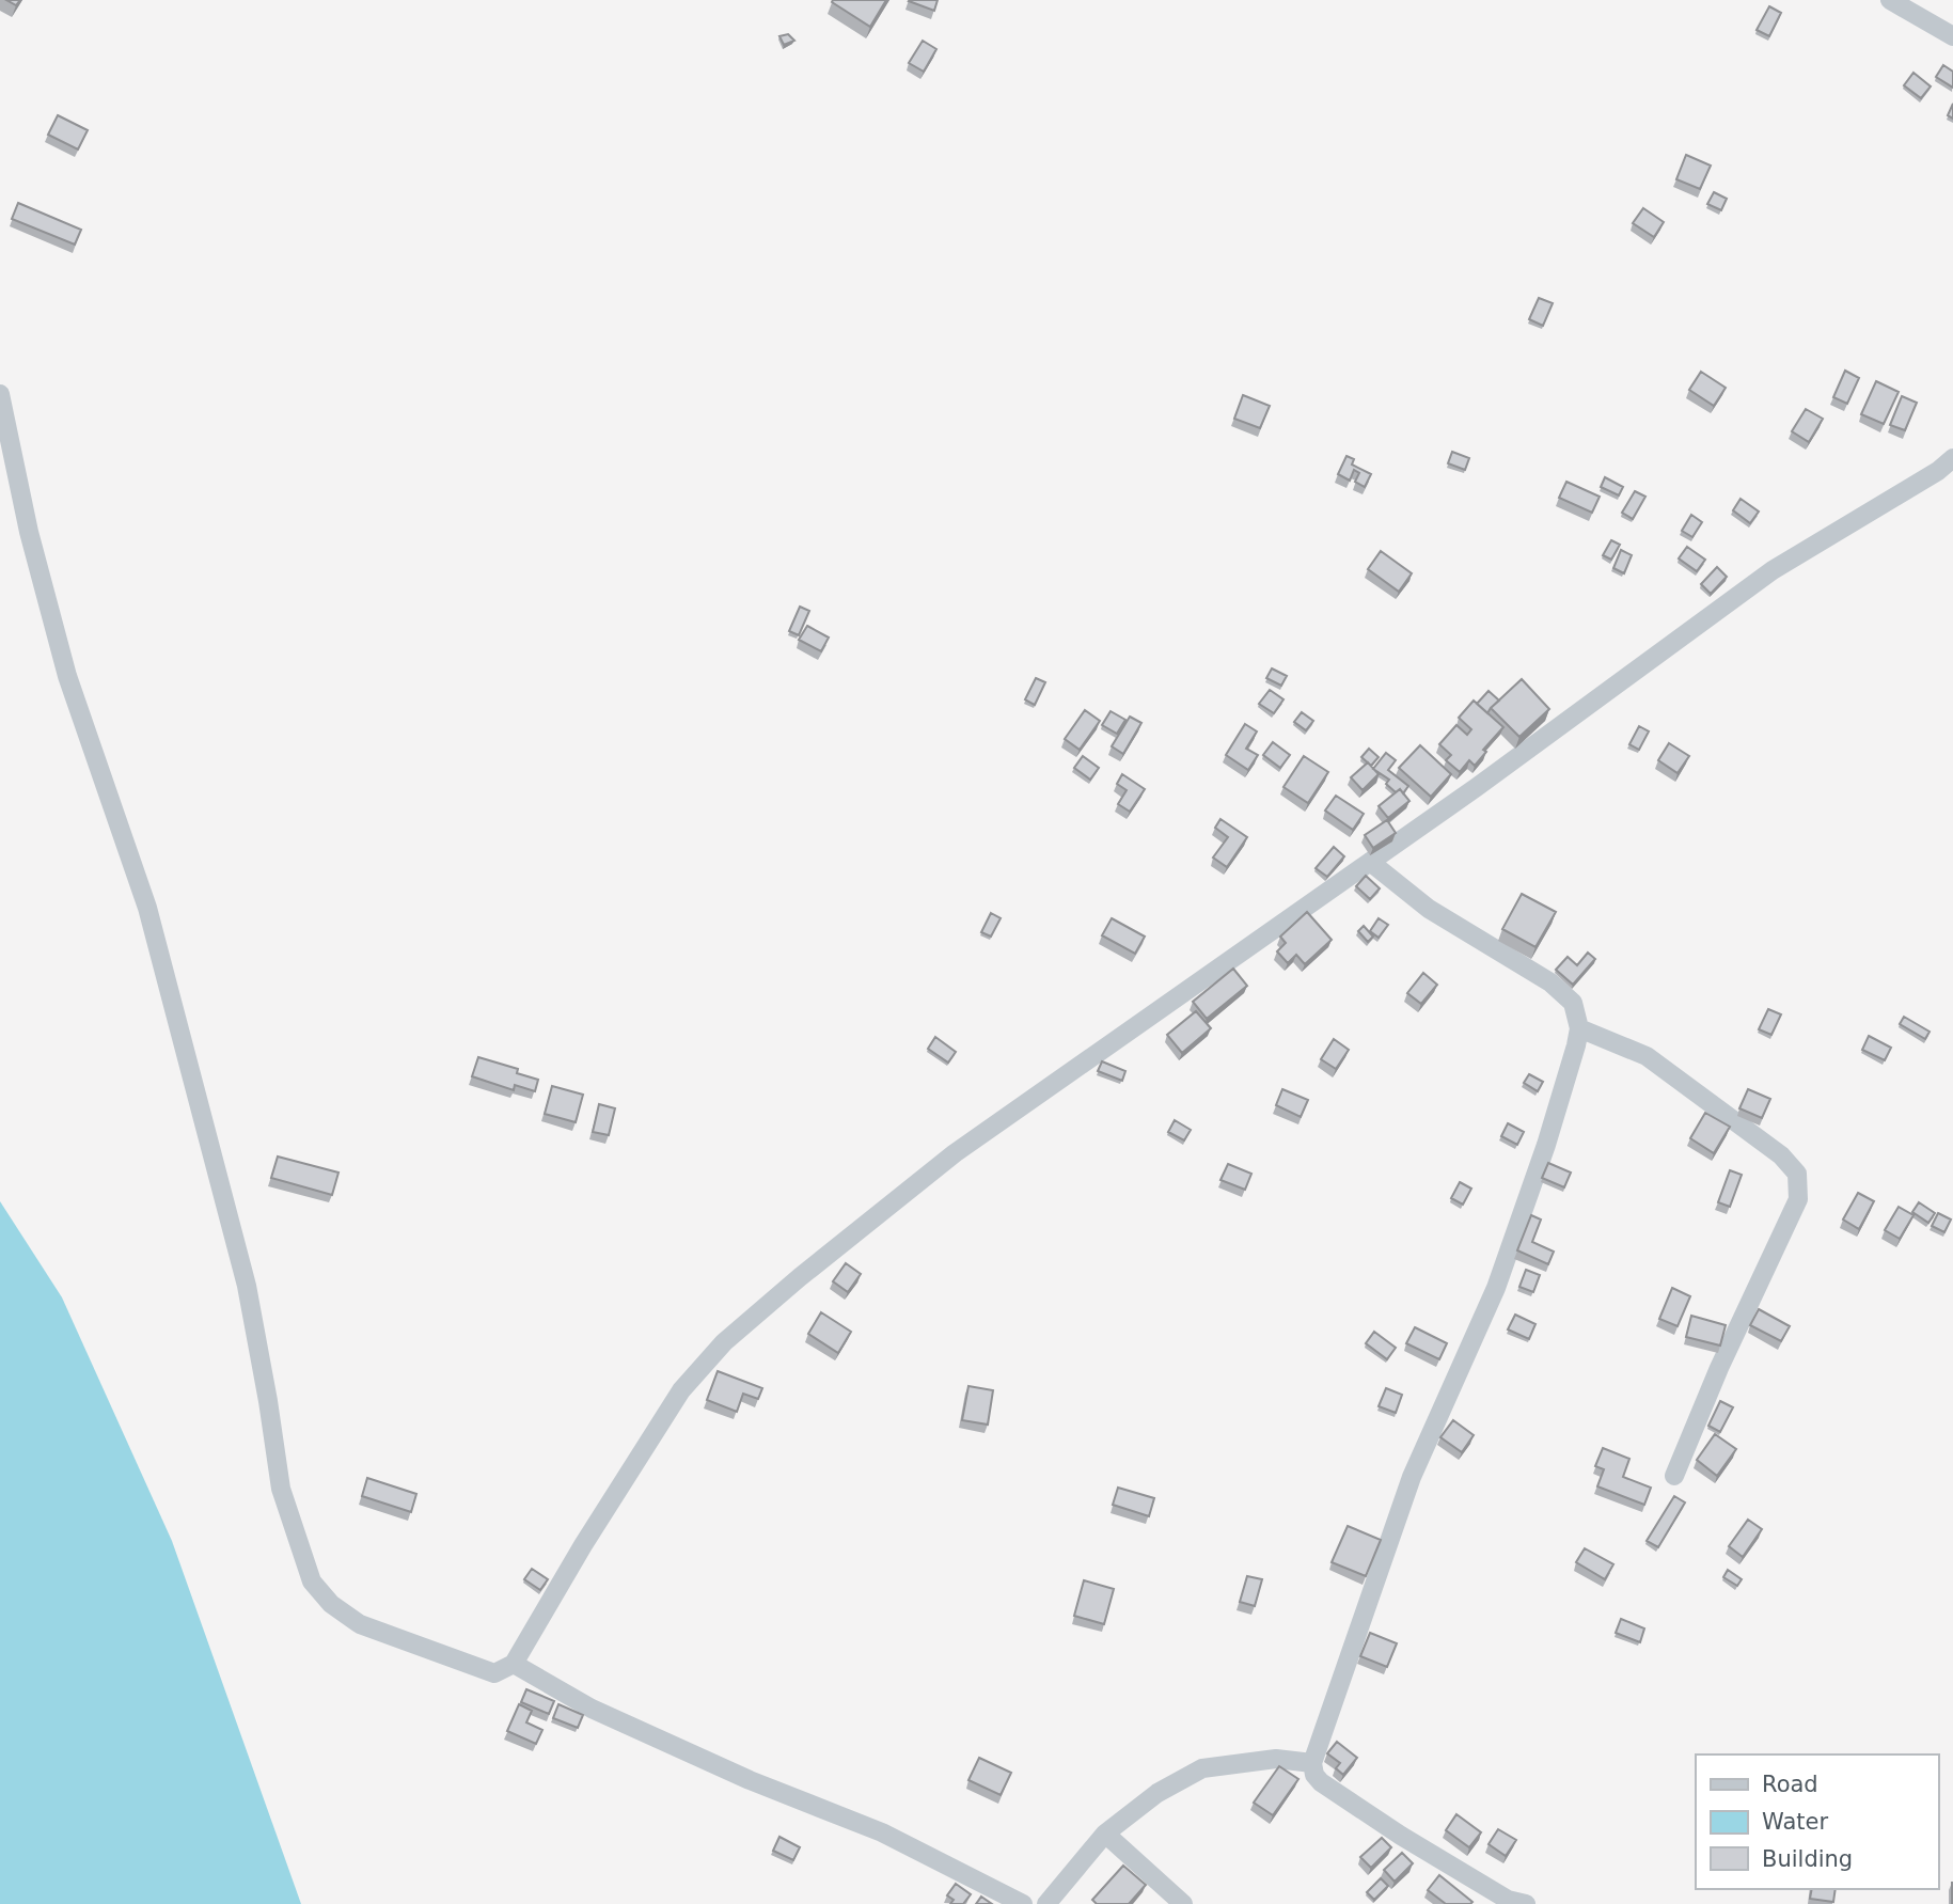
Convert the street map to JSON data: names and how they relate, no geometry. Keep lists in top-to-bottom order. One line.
{"legend":["Road","Water","Building"]}
